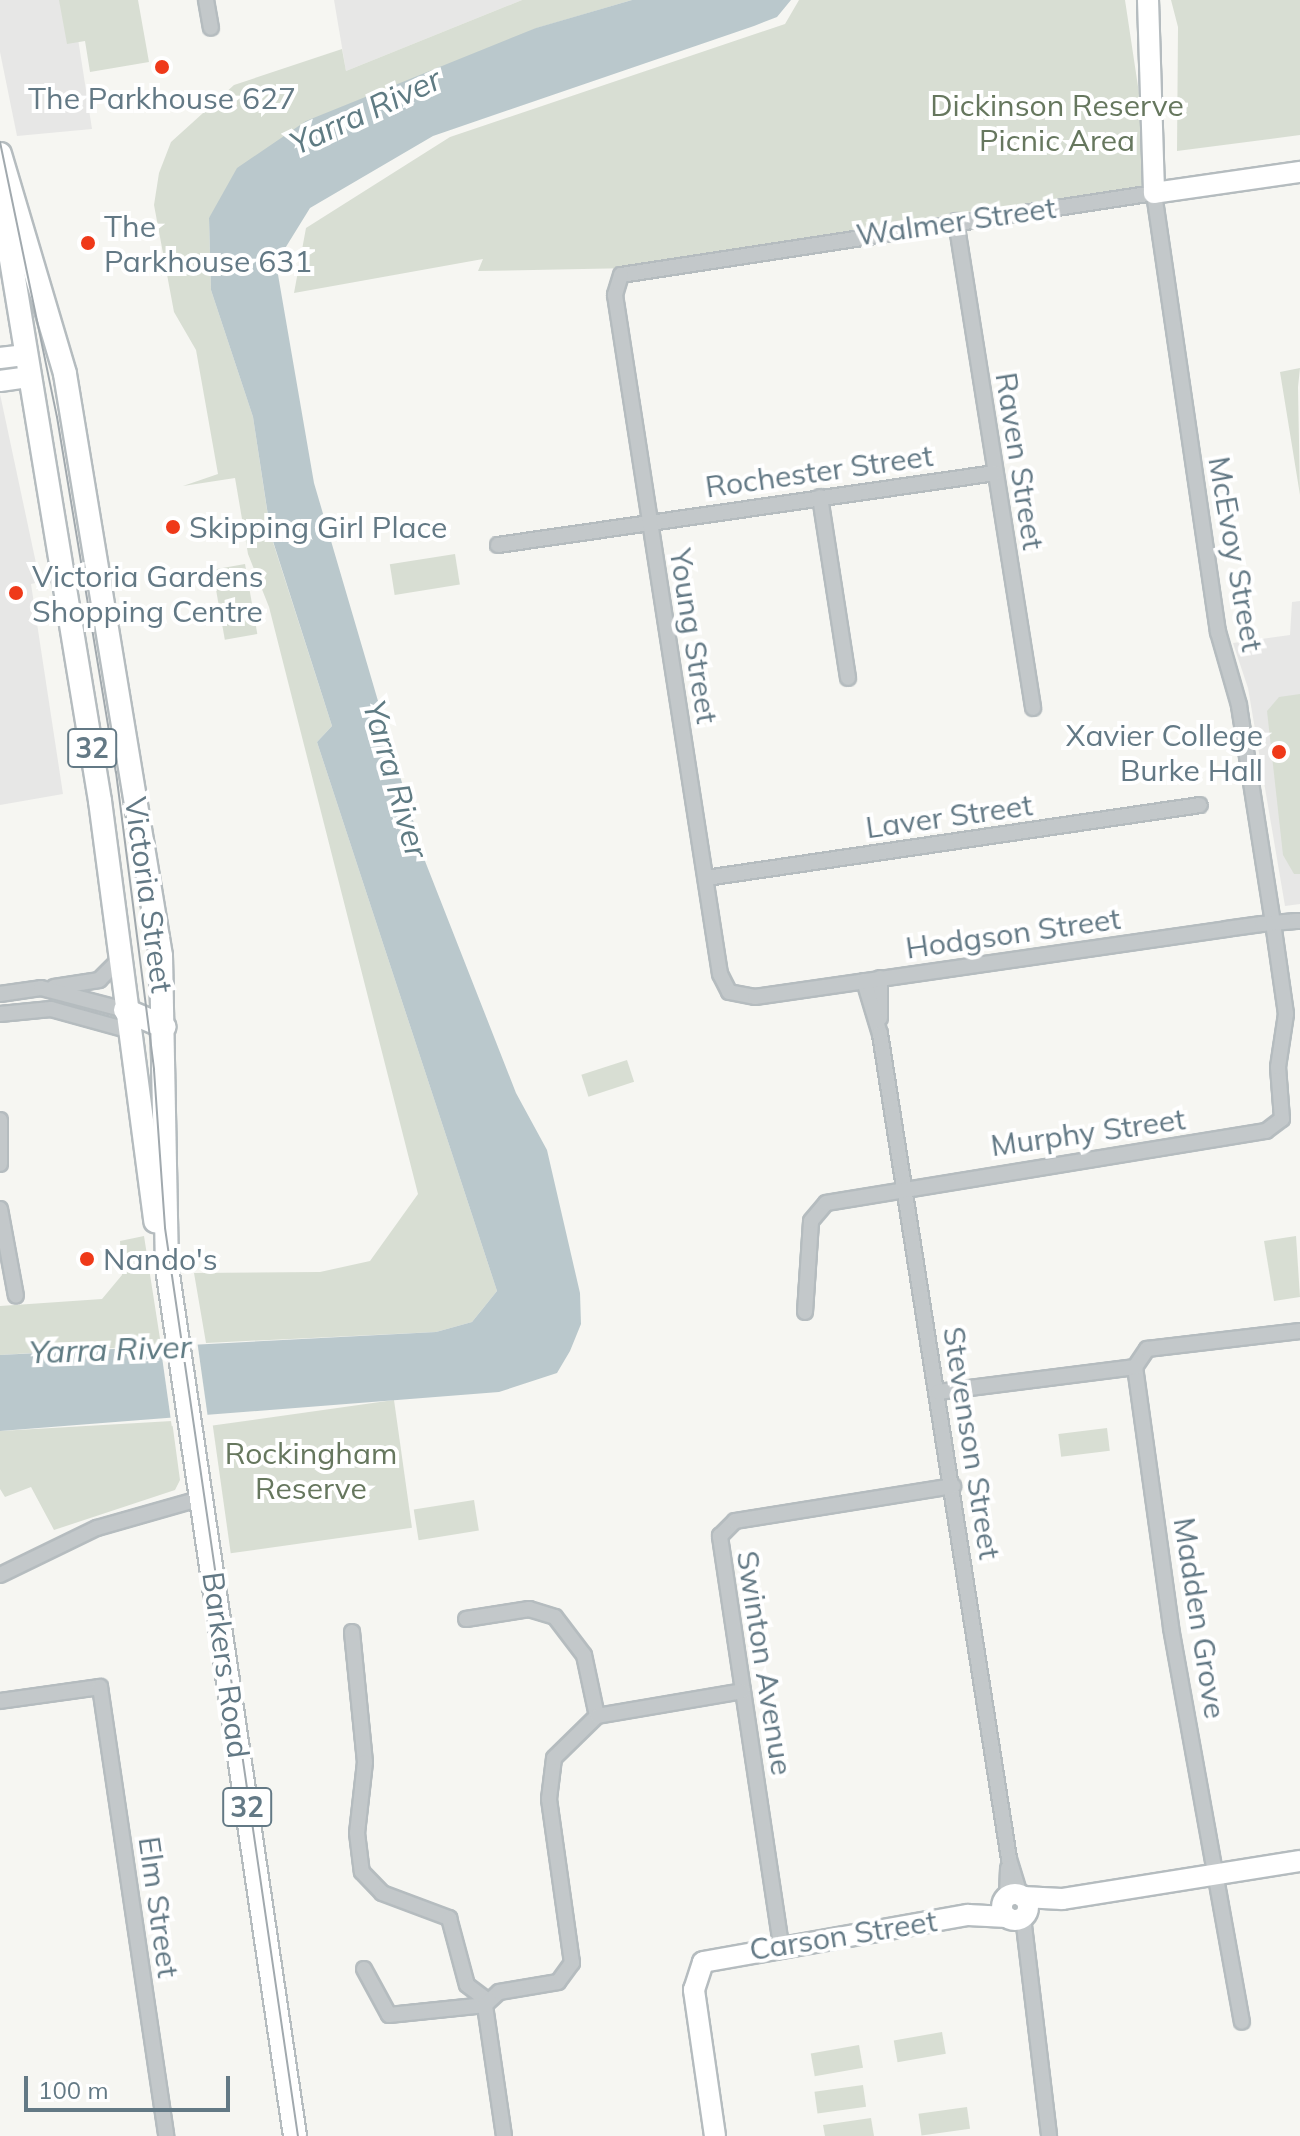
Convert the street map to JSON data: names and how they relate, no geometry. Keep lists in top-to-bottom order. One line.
{"streets":{"main road":["32","Victoria Street","Barkers Road"],"street":["Walmer Street","Raven Street","Rochester Street","McEvoy Street","Young Street","Laver Street","Hodgson Street","Murphy Street","Stevenson Street","Madden Grove","Swinton Avenue","Elm Street","Carson Street"]},"crossings":[["Walmer Street","Raven Street"],["Walmer Street","McEvoy Street"],["Walmer Street","Young Street"],["Raven Street","Rochester Street"],["Rochester Street","Young Street"],["McEvoy Street","Hodgson Street"],["McEvoy Street","Murphy Street"],["Young Street","Laver Street"],["Young Street","Hodgson Street"],["Victoria Street","Barkers Road"],["Hodgson Street","Stevenson Street"],["Murphy Street","Stevenson Street"],["Stevenson Street","Swinton Avenue"],["Stevenson Street","Carson Street"],["Madden Grove","Carson Street"],["Swinton Avenue","Carson Street"]],"water":["Yarra River"],"parks":["Dickinson Reserve Picnic Area","Rockingham Reserve"],"places":["The Parkhouse 627","The Parkhouse 631","Skipping Girl Place","Victoria Gardens Shopping Centre","Xavier College Burke Hall","Nando's"],"scale_bar":"100 m"}
